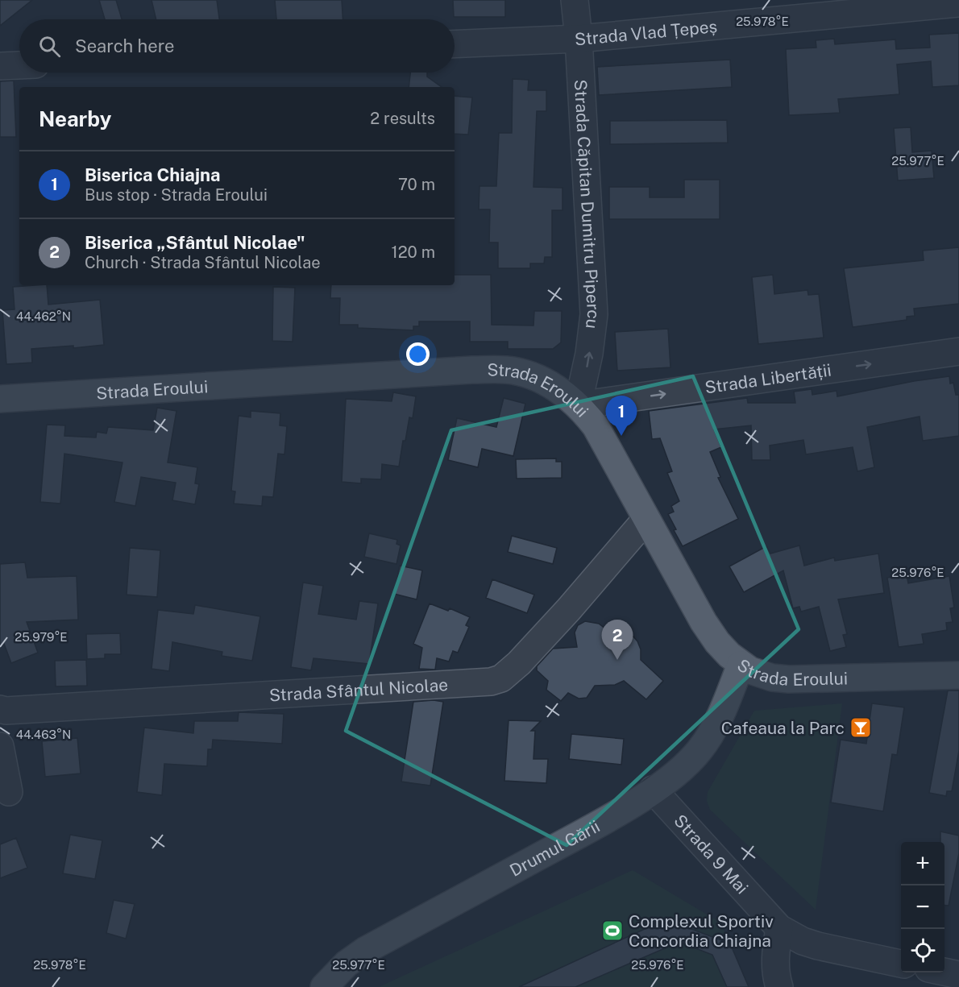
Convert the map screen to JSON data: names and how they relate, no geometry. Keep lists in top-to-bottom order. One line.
{"streets":{"main road":["Strada Eroului","Drumul Gării"],"street":["Strada Vlad Țepeș","Strada Căpitan Dumitru Pipercu","Strada Libertății","Strada Sfântul Nicolae","Strada 9 Mai"]},"crossings":[["Strada Vlad Țepeș","Strada Căpitan Dumitru Pipercu"],["Strada Căpitan Dumitru Pipercu","Strada Libertății"],["Strada Căpitan Dumitru Pipercu","Strada Eroului"],["Strada Libertății","Strada Eroului"],["Strada Eroului","Strada Sfântul Nicolae"],["Strada Eroului","Drumul Gării"],["Drumul Gării","Strada 9 Mai"]],"one_way":["Strada Căpitan Dumitru Pipercu","Strada Libertății"],"places":{"bar":["Cafeaua la Parc"],"sports":["Complexul Sportiv Concordia Chiajna"]},"page":{"search":"Search here","heading":["Nearby","2 results"],"list":[{"mark":"1","name":"Biserica Chiajna","note":"Bus stop · Strada Eroului","value":"70 m"},{"mark":"2","name":"Biserica „Sfântul Nicolae\"","note":"Church · Strada Sfântul Nicolae","value":"120 m"}],"pins":["1","2"],"map_buttons":["+","−"]},"coordinates":["25.978°E","25.977°E","44.462°N","25.976°E","25.979°E","44.463°N"]}
